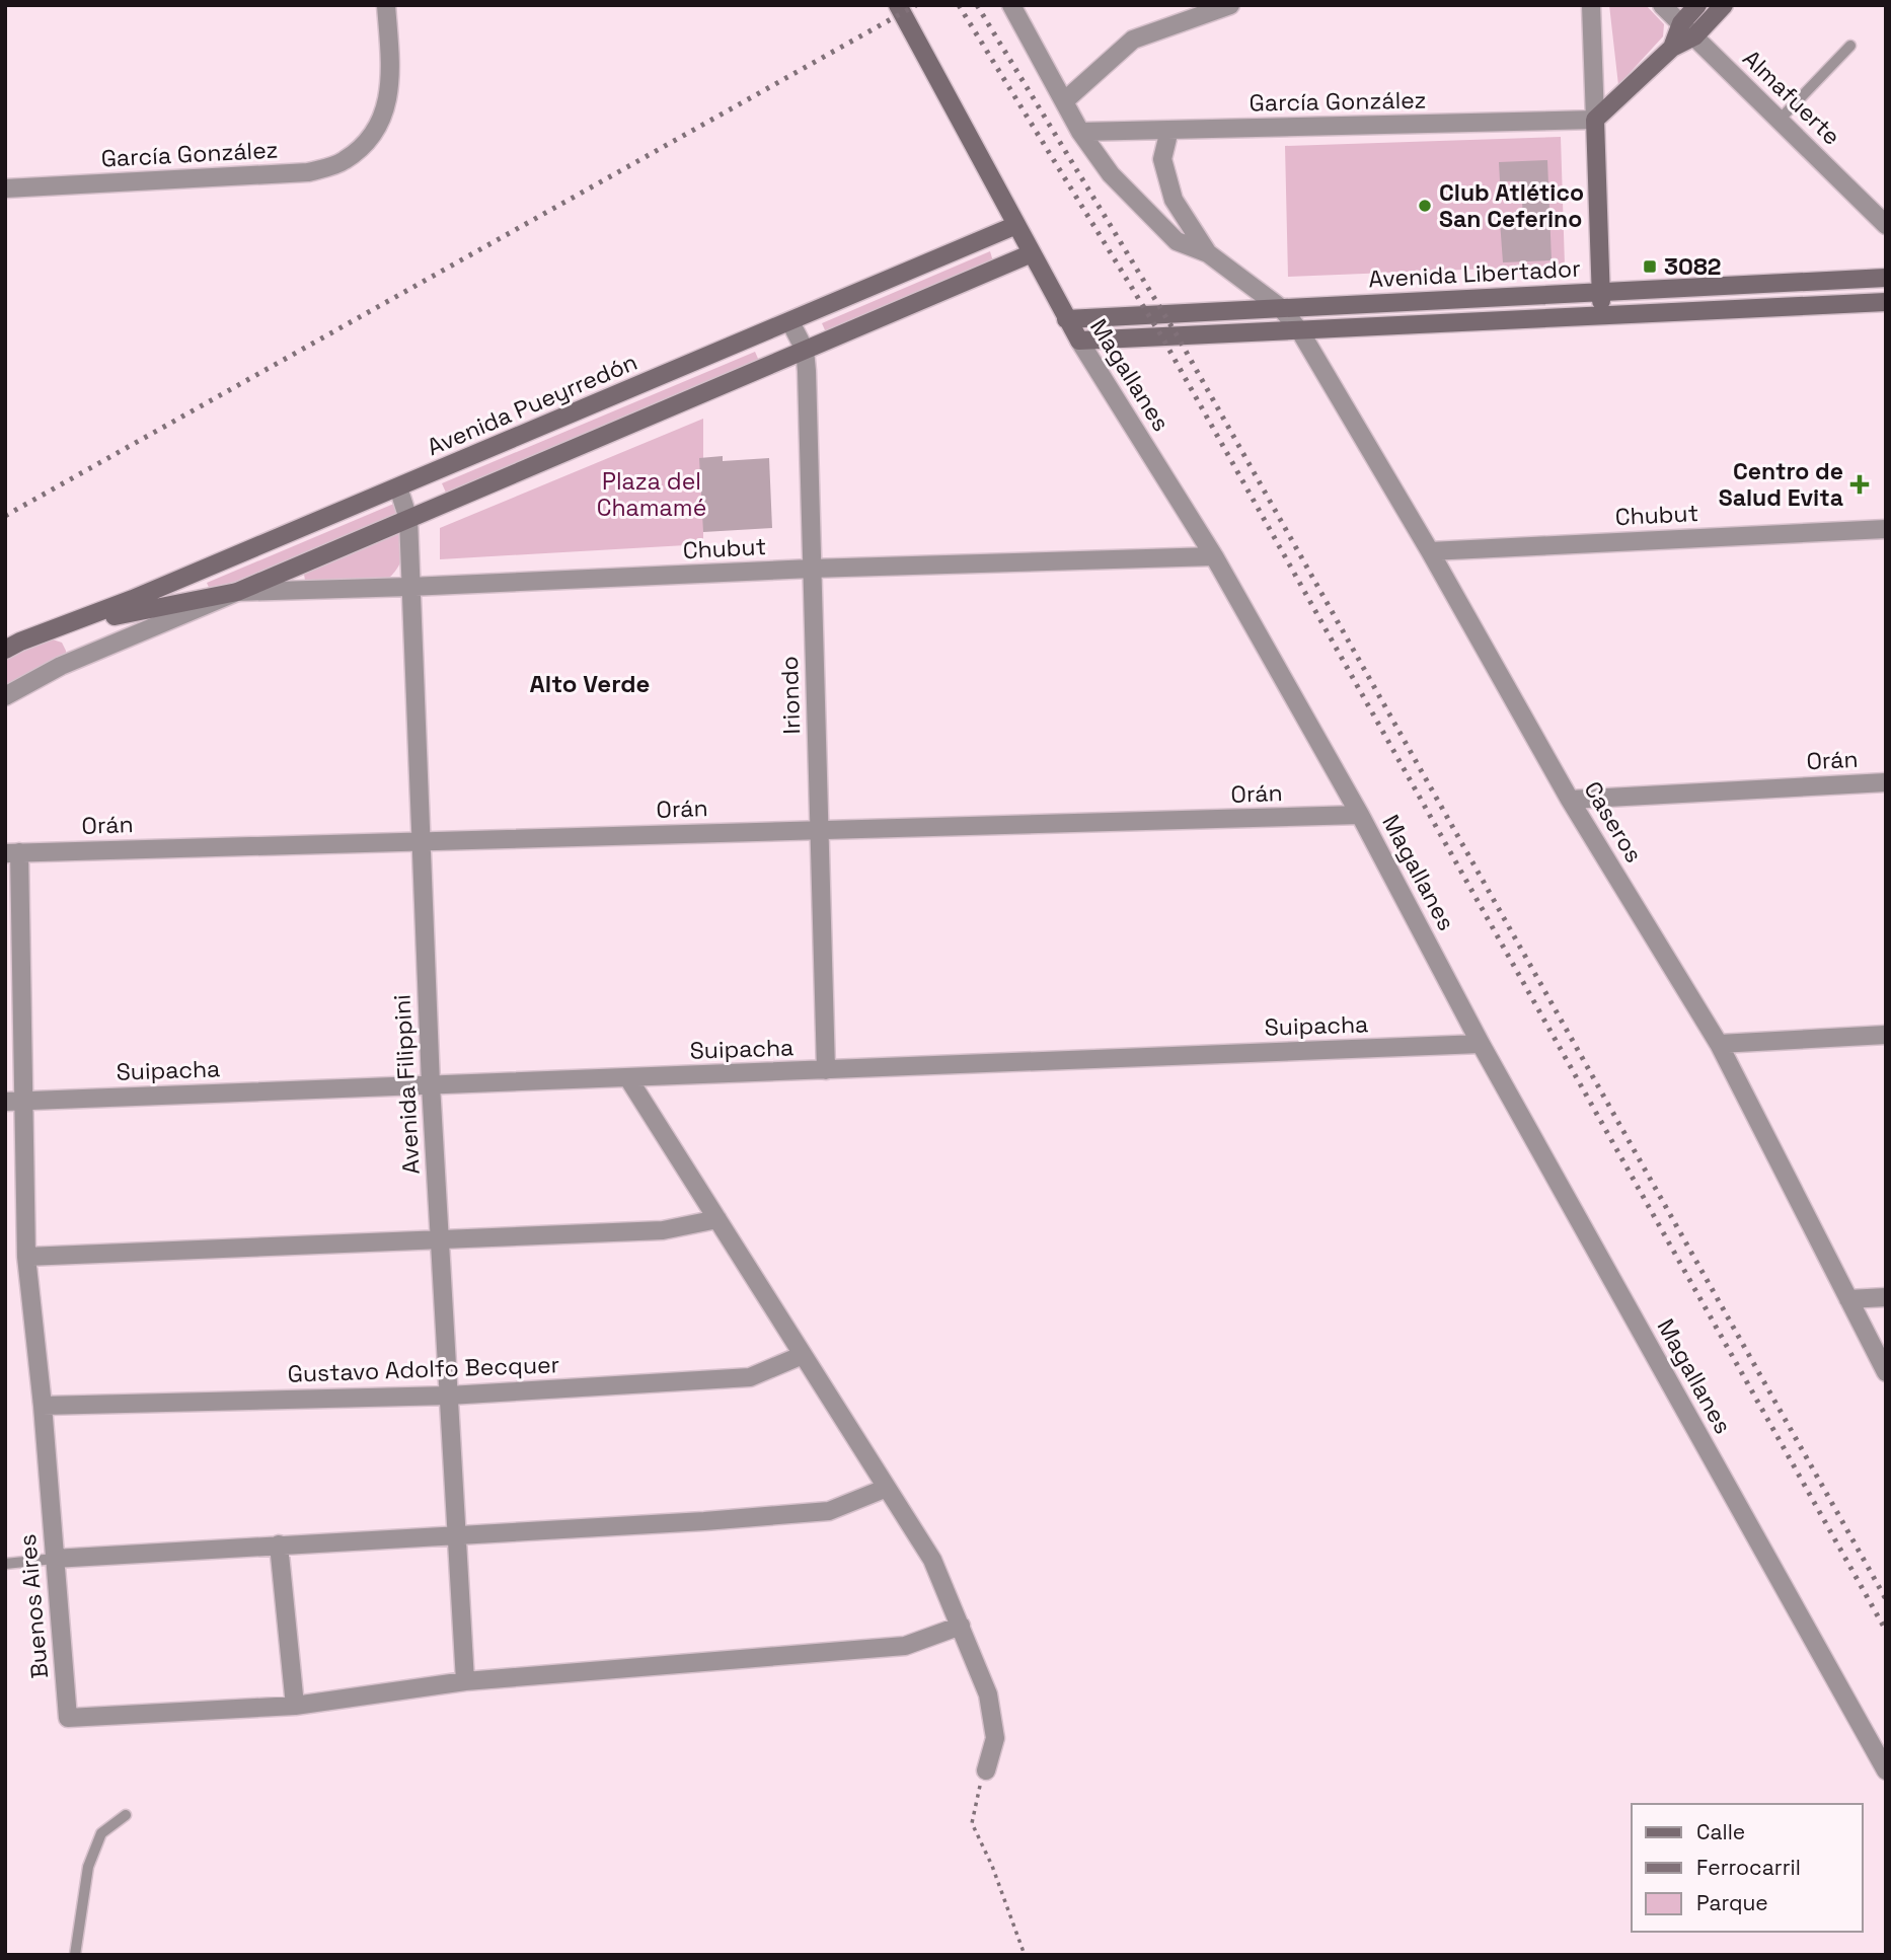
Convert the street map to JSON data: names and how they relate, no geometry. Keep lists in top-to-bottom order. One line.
{"streets":{"street":["Almafuerte","García González","Avenida Libertador","Magallanes","Avenida Pueyrredón","Chubut","Iriondo","Orán","Caseros","Suipacha","Avenida Filippini","Gustavo Adolfo Becquer","Buenos Aires"]},"crossings":[["Avenida Libertador","Magallanes"],["Avenida Libertador","Caseros"],["Magallanes","Avenida Pueyrredón"],["Magallanes","Chubut"],["Magallanes","Orán"],["Magallanes","Suipacha"],["Avenida Pueyrredón","Chubut"],["Avenida Pueyrredón","Iriondo"],["Avenida Pueyrredón","Avenida Filippini"],["Chubut","Iriondo"],["Chubut","Caseros"],["Chubut","Avenida Filippini"],["Iriondo","Orán"],["Iriondo","Suipacha"],["Orán","Caseros"],["Orán","Avenida Filippini"],["Orán","Buenos Aires"],["Suipacha","Avenida Filippini"],["Suipacha","Buenos Aires"],["Avenida Filippini","Gustavo Adolfo Becquer"],["Gustavo Adolfo Becquer","Buenos Aires"]],"districts":["Alto Verde"],"parks":["Plaza del Chamamé"],"places":{"other":["Club Atlético San Ceferino"],"transit":["3082"],"health":["Centro de Salud Evita"]},"legend":["Calle","Ferrocarril","Parque"]}
